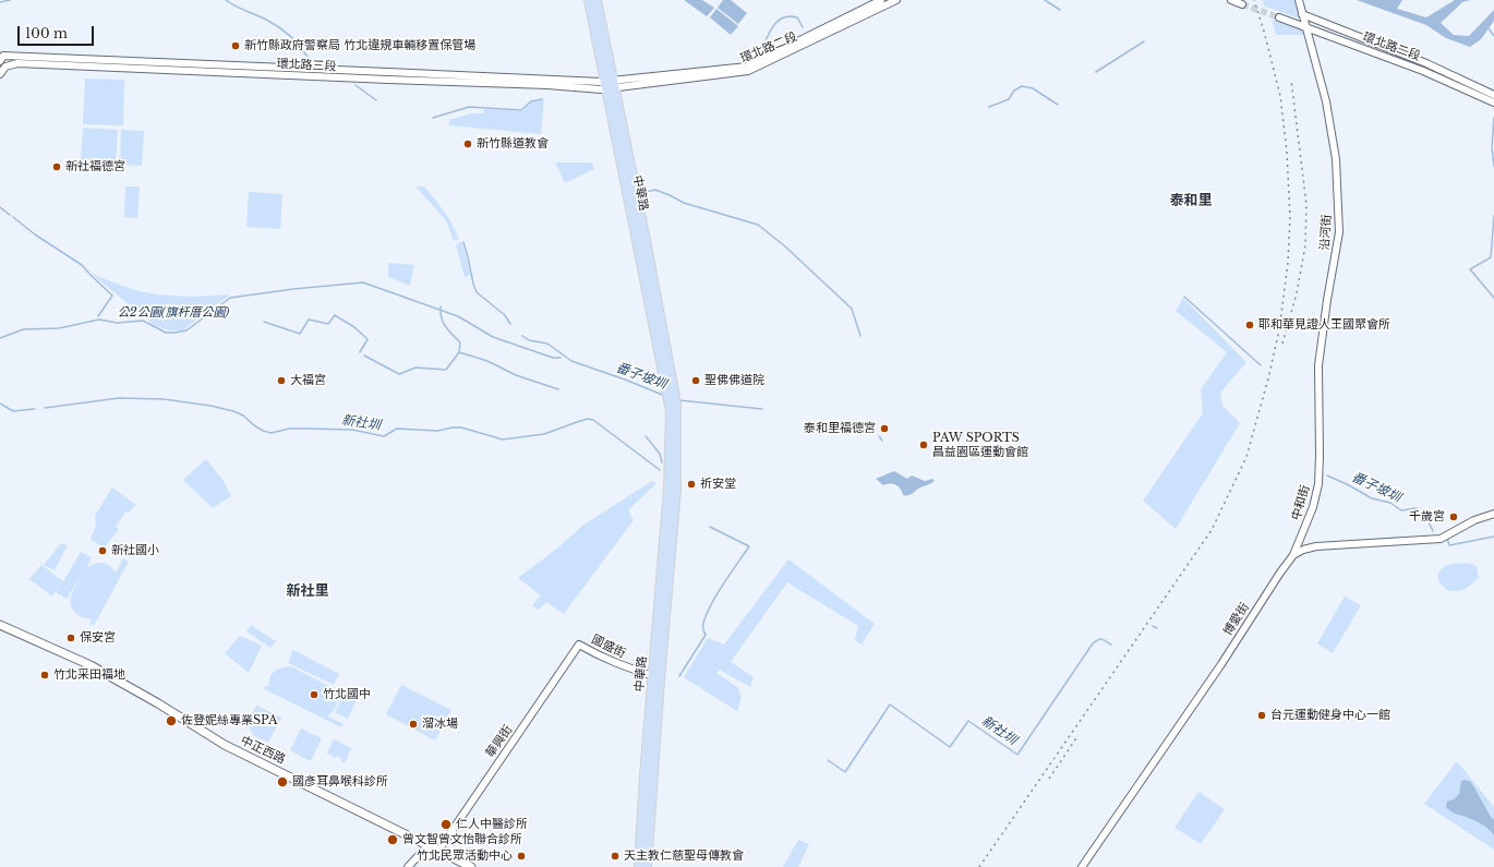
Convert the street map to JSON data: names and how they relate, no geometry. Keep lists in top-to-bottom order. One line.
{"streets":{"main road":["中華路","中正西路"],"street":["環北路二段","環北路三段","沿河街","中和街","博愛街","國盛街","華興街"]},"crossings":[["環北路二段","環北路三段"],["環北路二段","中華路"],["環北路二段","沿河街"],["環北路三段","中華路"],["中華路","國盛街"],["沿河街","中和街"],["中和街","博愛街"],["國盛街","華興街"],["華興街","中正西路"]],"districts":["泰和里","新社里"],"water":["番子坡圳","新社圳"],"parks":["公2公園(旗杆厝公園)"],"places":["新竹縣政府警察局 竹北違規車輛移置保管場","新竹縣道教會","新社福德宮","耶和華見證人王國聚會所","大福宮","聖佛佛道院","泰和里福德宮","PAW SPORTS 昌益園區運動會館","祈安堂","千歲宮","新社國小","保安宮","竹北采田福地","竹北國中","台元運動健身中心一館","佐登妮絲專業SPA","溜冰場","國彥耳鼻喉科診所","仁人中醫診所","曾文智曾文怡聯合診所","竹北民眾活動中心","天主教仁慈聖母傳教會"],"scale_bar":"100 m"}
